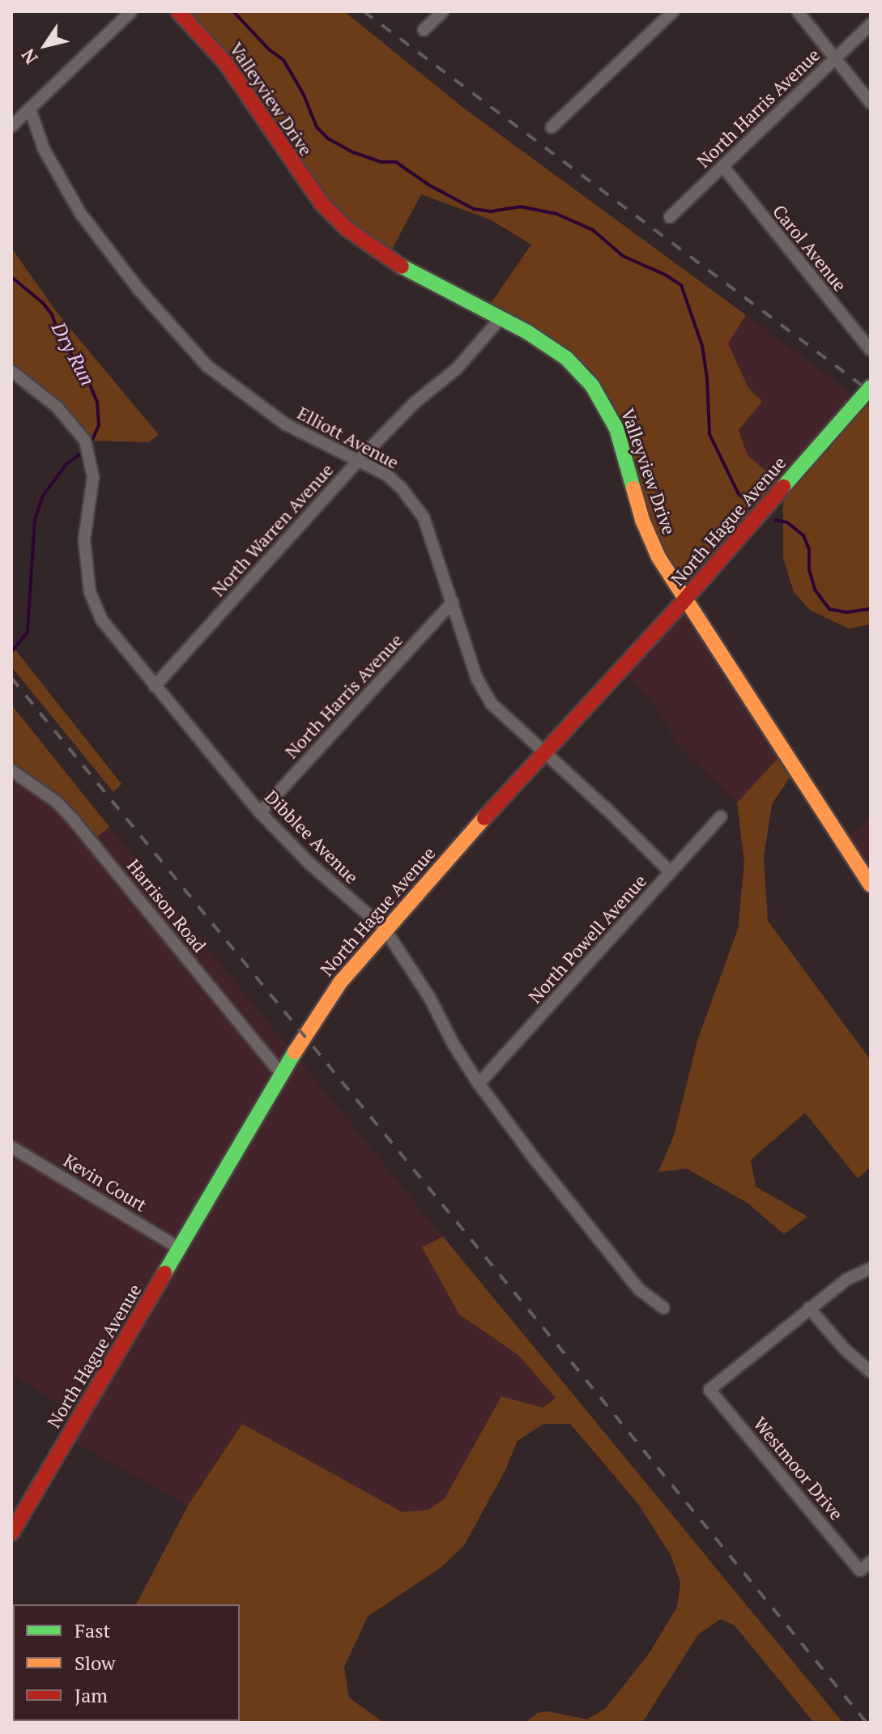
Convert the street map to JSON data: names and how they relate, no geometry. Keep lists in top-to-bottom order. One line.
{"streets":{"main road":["Valleyview Drive","North Hague Avenue"],"street":["North Harris Avenue","Carol Avenue","Elliott Avenue","North Warren Avenue","Dibblee Avenue","Harrison Road","North Powell Avenue","Kevin Court","Westmoor Drive"]},"crossings":[["Valleyview Drive","North Hague Avenue"],["Valleyview Drive","North Warren Avenue"],["North Harris Avenue","Carol Avenue"],["North Harris Avenue","Elliott Avenue"],["North Harris Avenue","Dibblee Avenue"],["Elliott Avenue","North Hague Avenue"],["Elliott Avenue","North Warren Avenue"],["Elliott Avenue","North Powell Avenue"],["North Hague Avenue","Dibblee Avenue"],["North Hague Avenue","Harrison Road"],["North Hague Avenue","Kevin Court"],["North Warren Avenue","Dibblee Avenue"],["Dibblee Avenue","North Powell Avenue"]],"water":["Dry Run"],"legend":["Fast","Slow","Jam"],"north":"bottom left"}
